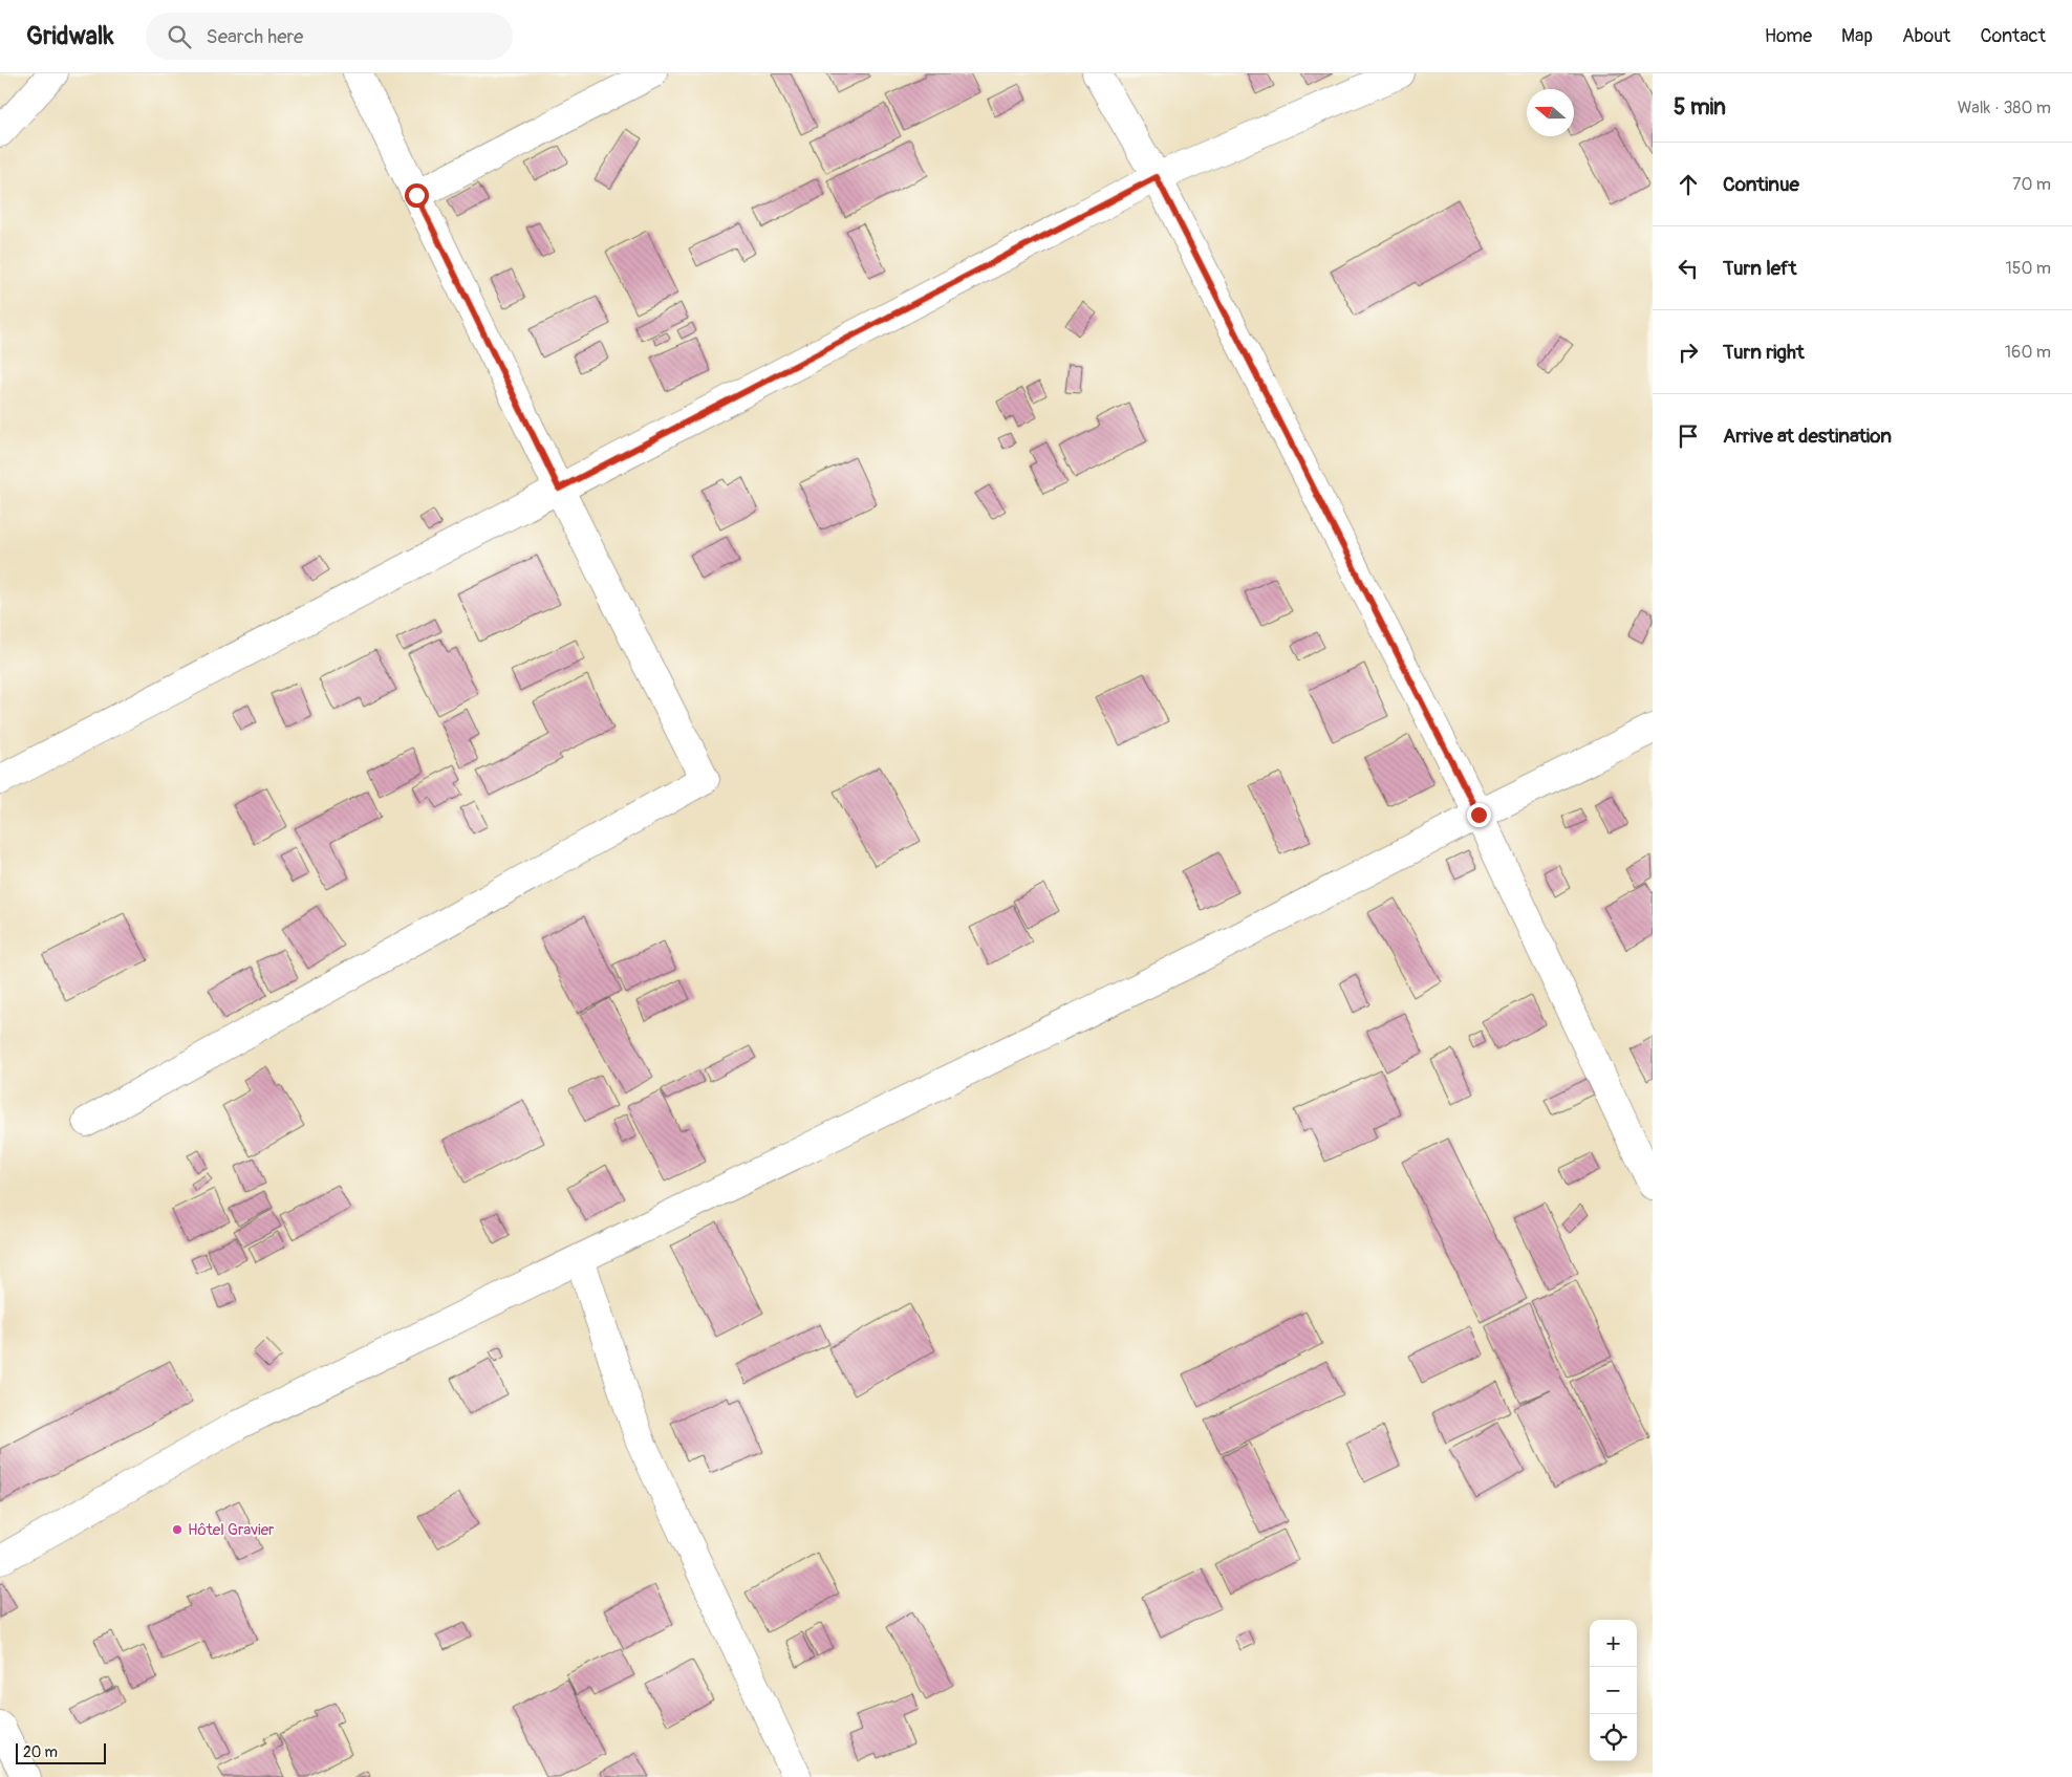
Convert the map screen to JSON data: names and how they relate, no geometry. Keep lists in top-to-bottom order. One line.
{"places":["Hôtel Gravier"],"scale_bar":"20 m","north":"left","page":{"header":"Gridwalk","search":"Search here","nav":["Home","Map","About","Contact"],"heading":["5 min","Walk · 380 m"],"list":[["Continue","70 m"],["Turn left","150 m"],["Turn right","160 m"],"Arrive at destination"],"map_buttons":["+","−"],"scale":"20 m"}}
